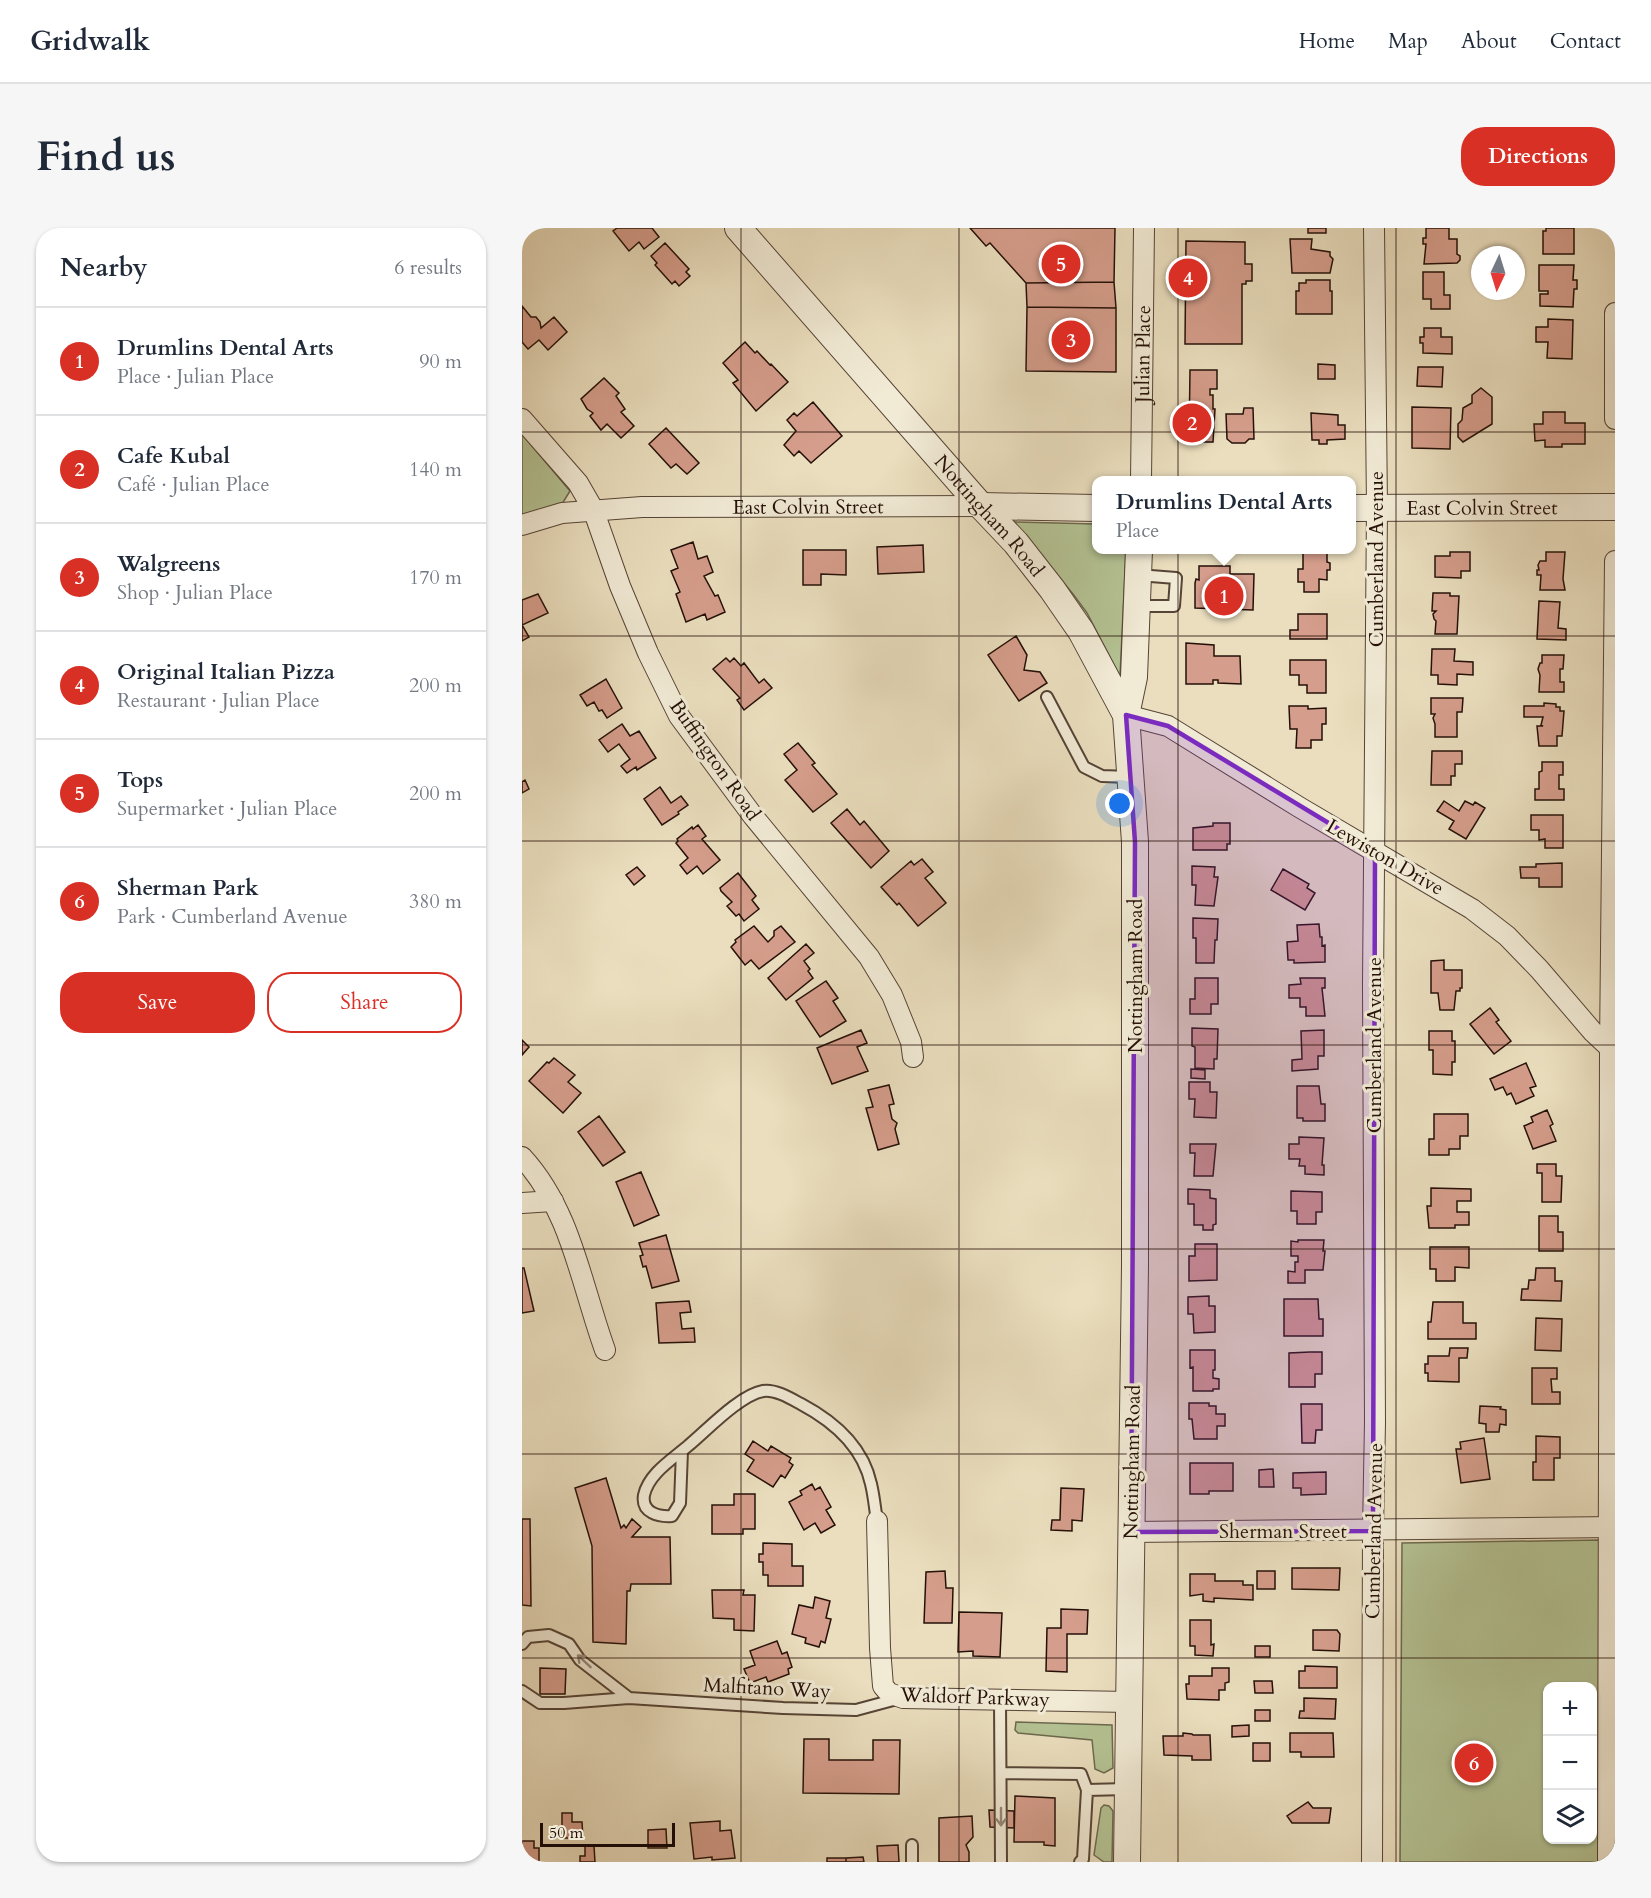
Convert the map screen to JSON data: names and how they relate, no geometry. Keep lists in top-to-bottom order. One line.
{"streets":{"street":["Julian Place","East Colvin Street","Nottingham Road","Cumberland Avenue","Buffington Road","Lewiston Drive","Sherman Street","Waldorf Parkway"],"lane":["Malfitano Way"]},"crossings":[["East Colvin Street","Nottingham Road"],["East Colvin Street","Cumberland Avenue"],["East Colvin Street","Buffington Road"],["Nottingham Road","Lewiston Drive"],["Nottingham Road","Sherman Street"],["Nottingham Road","Waldorf Parkway"],["Cumberland Avenue","Lewiston Drive"],["Cumberland Avenue","Sherman Street"],["Malfitano Way","Waldorf Parkway"]],"scale_bar":"50 m","north":"bottom","page":{"header":"Gridwalk","nav":["Home","Map","About","Contact"],"buttons":["Directions",["Save","Share"]],"title":"Find us","heading":["Nearby","6 results"],"pins":["5","4","3","2","1","6"],"list":[{"mark":"1","name":"Drumlins Dental Arts","note":"Place · Julian Place","value":"90 m"},{"mark":"2","name":"Cafe Kubal","note":"Café · Julian Place","value":"140 m"},{"mark":"3","name":"Walgreens","note":"Shop · Julian Place","value":"170 m"},{"mark":"4","name":"Original Italian Pizza","note":"Restaurant · Julian Place","value":"200 m"},{"mark":"5","name":"Tops","note":"Supermarket · Julian Place","value":"200 m"},{"mark":"6","name":"Sherman Park","note":"Park · Cumberland Avenue","value":"380 m"}],"popup":["Drumlins Dental Arts","Place"],"map_buttons":["+","−"],"scale":"50 m"}}
